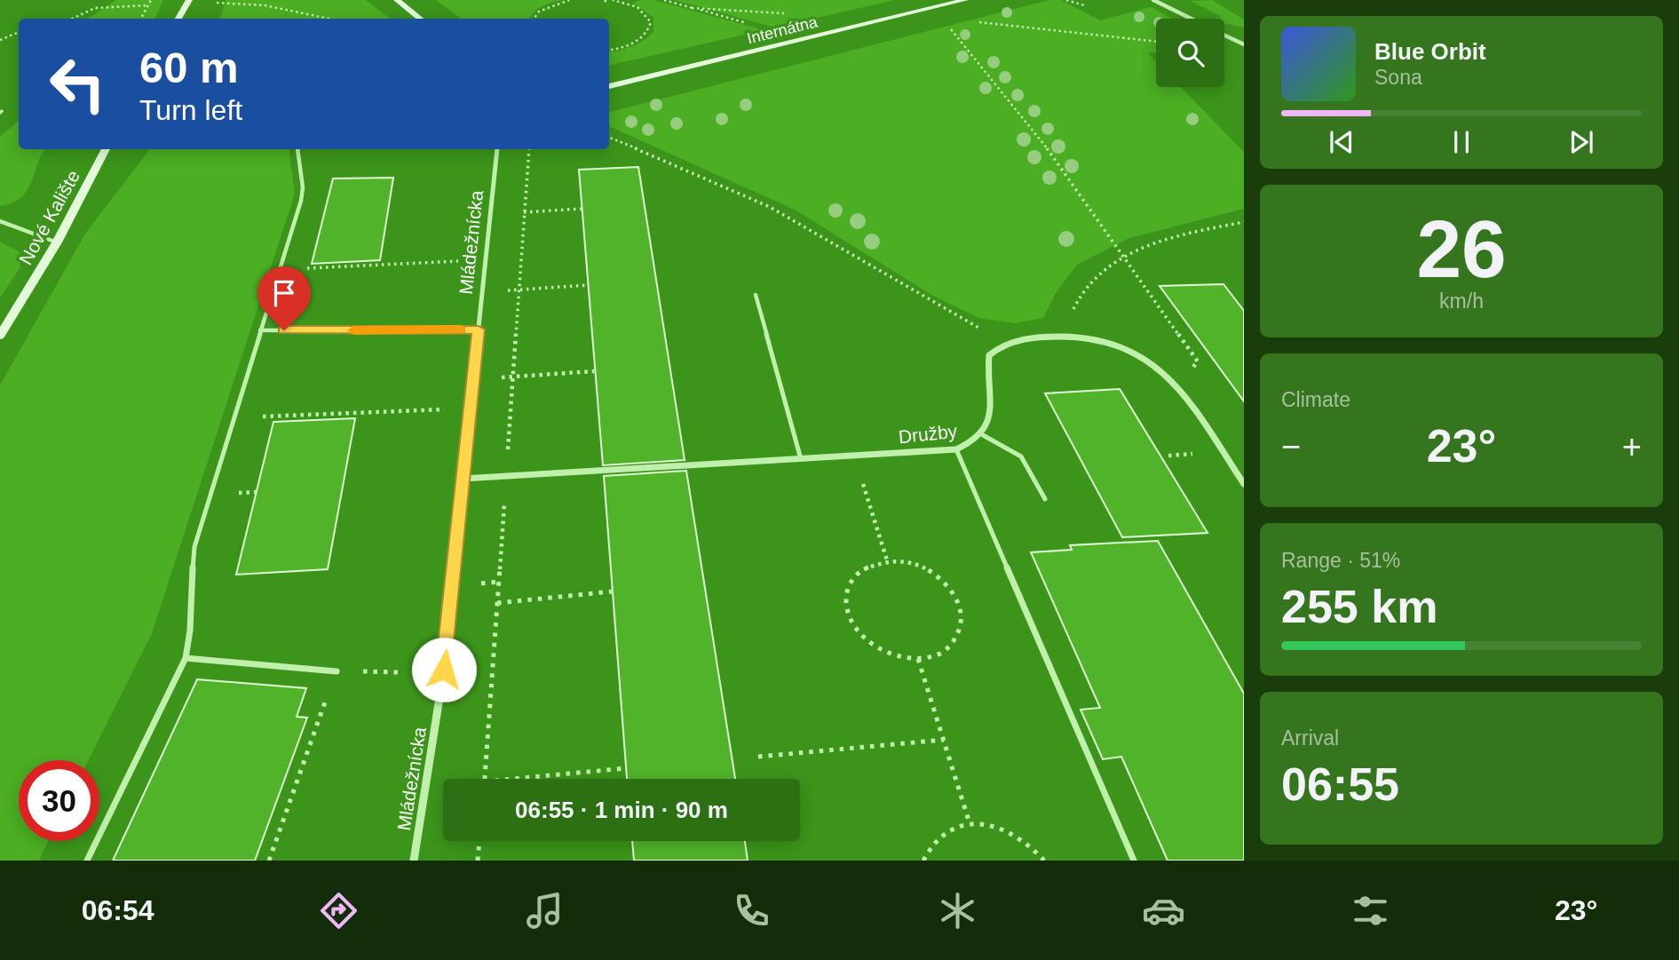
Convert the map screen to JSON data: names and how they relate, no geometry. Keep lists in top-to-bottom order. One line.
{"streets":{"street":["Internátna","Nové Kalište","Mládežnícka","Družby"]},"crossings":[["Mládežnícka","Družby"]],"page":{"turn":["60 m","Turn left"],"song":["Blue Orbit","Sona"],"tile":[["26","km/h"],"Climate",["Range · 51%","255 km"],["Arrival","06:55"]],"heat":["−","23°","+"],"limit":"30","trip":"06:55 · 1 min · 90 m","tabs":["06:54","23°"]}}
